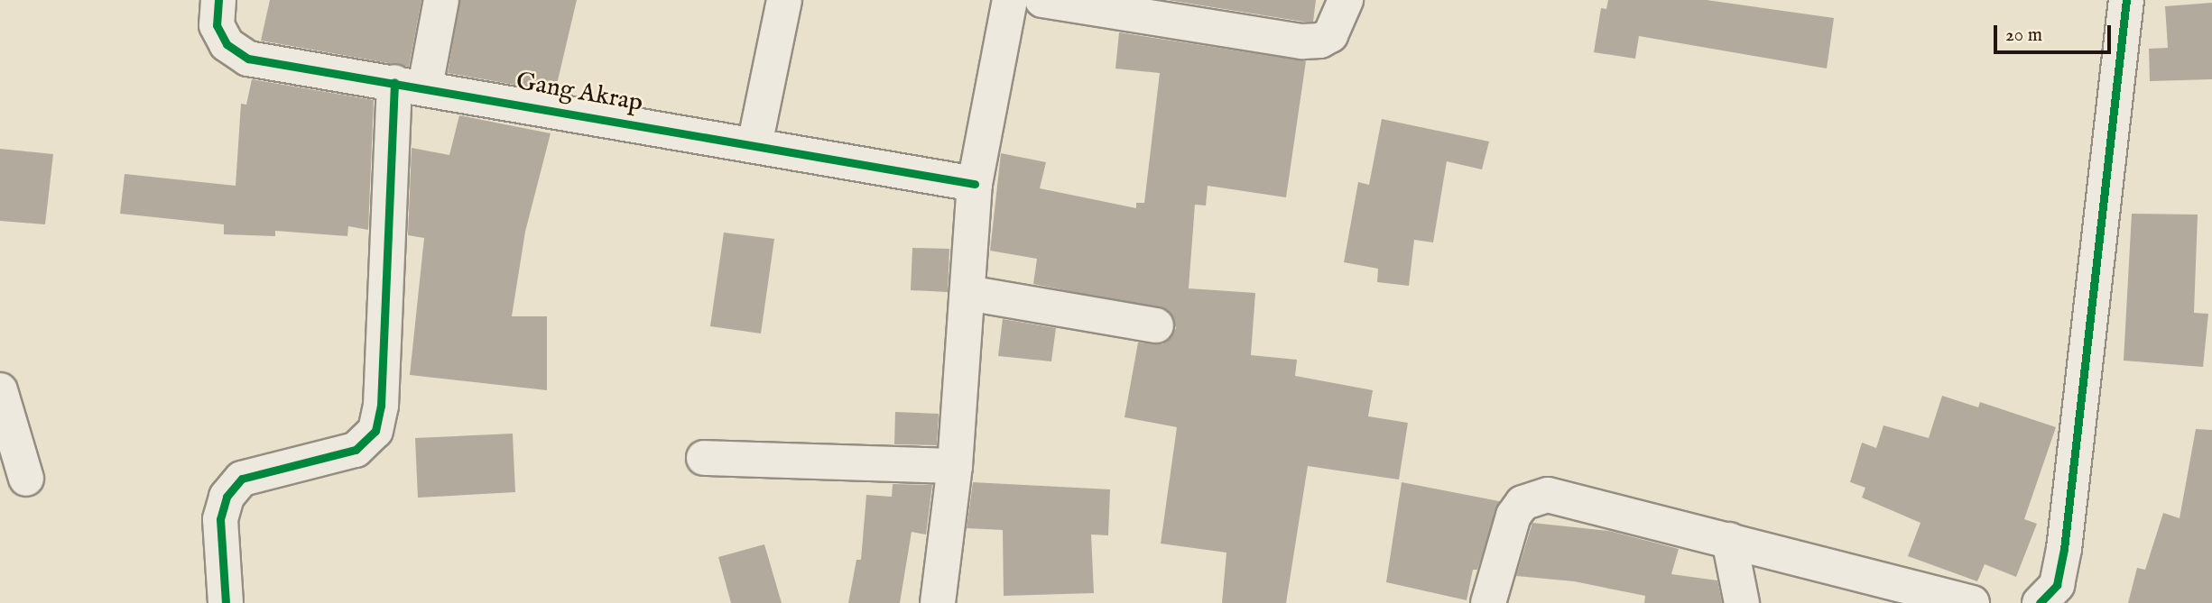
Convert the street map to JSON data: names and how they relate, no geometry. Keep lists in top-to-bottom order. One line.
{"streets":{"street":["Gang Akrap"]},"scale_bar":"20 m"}
